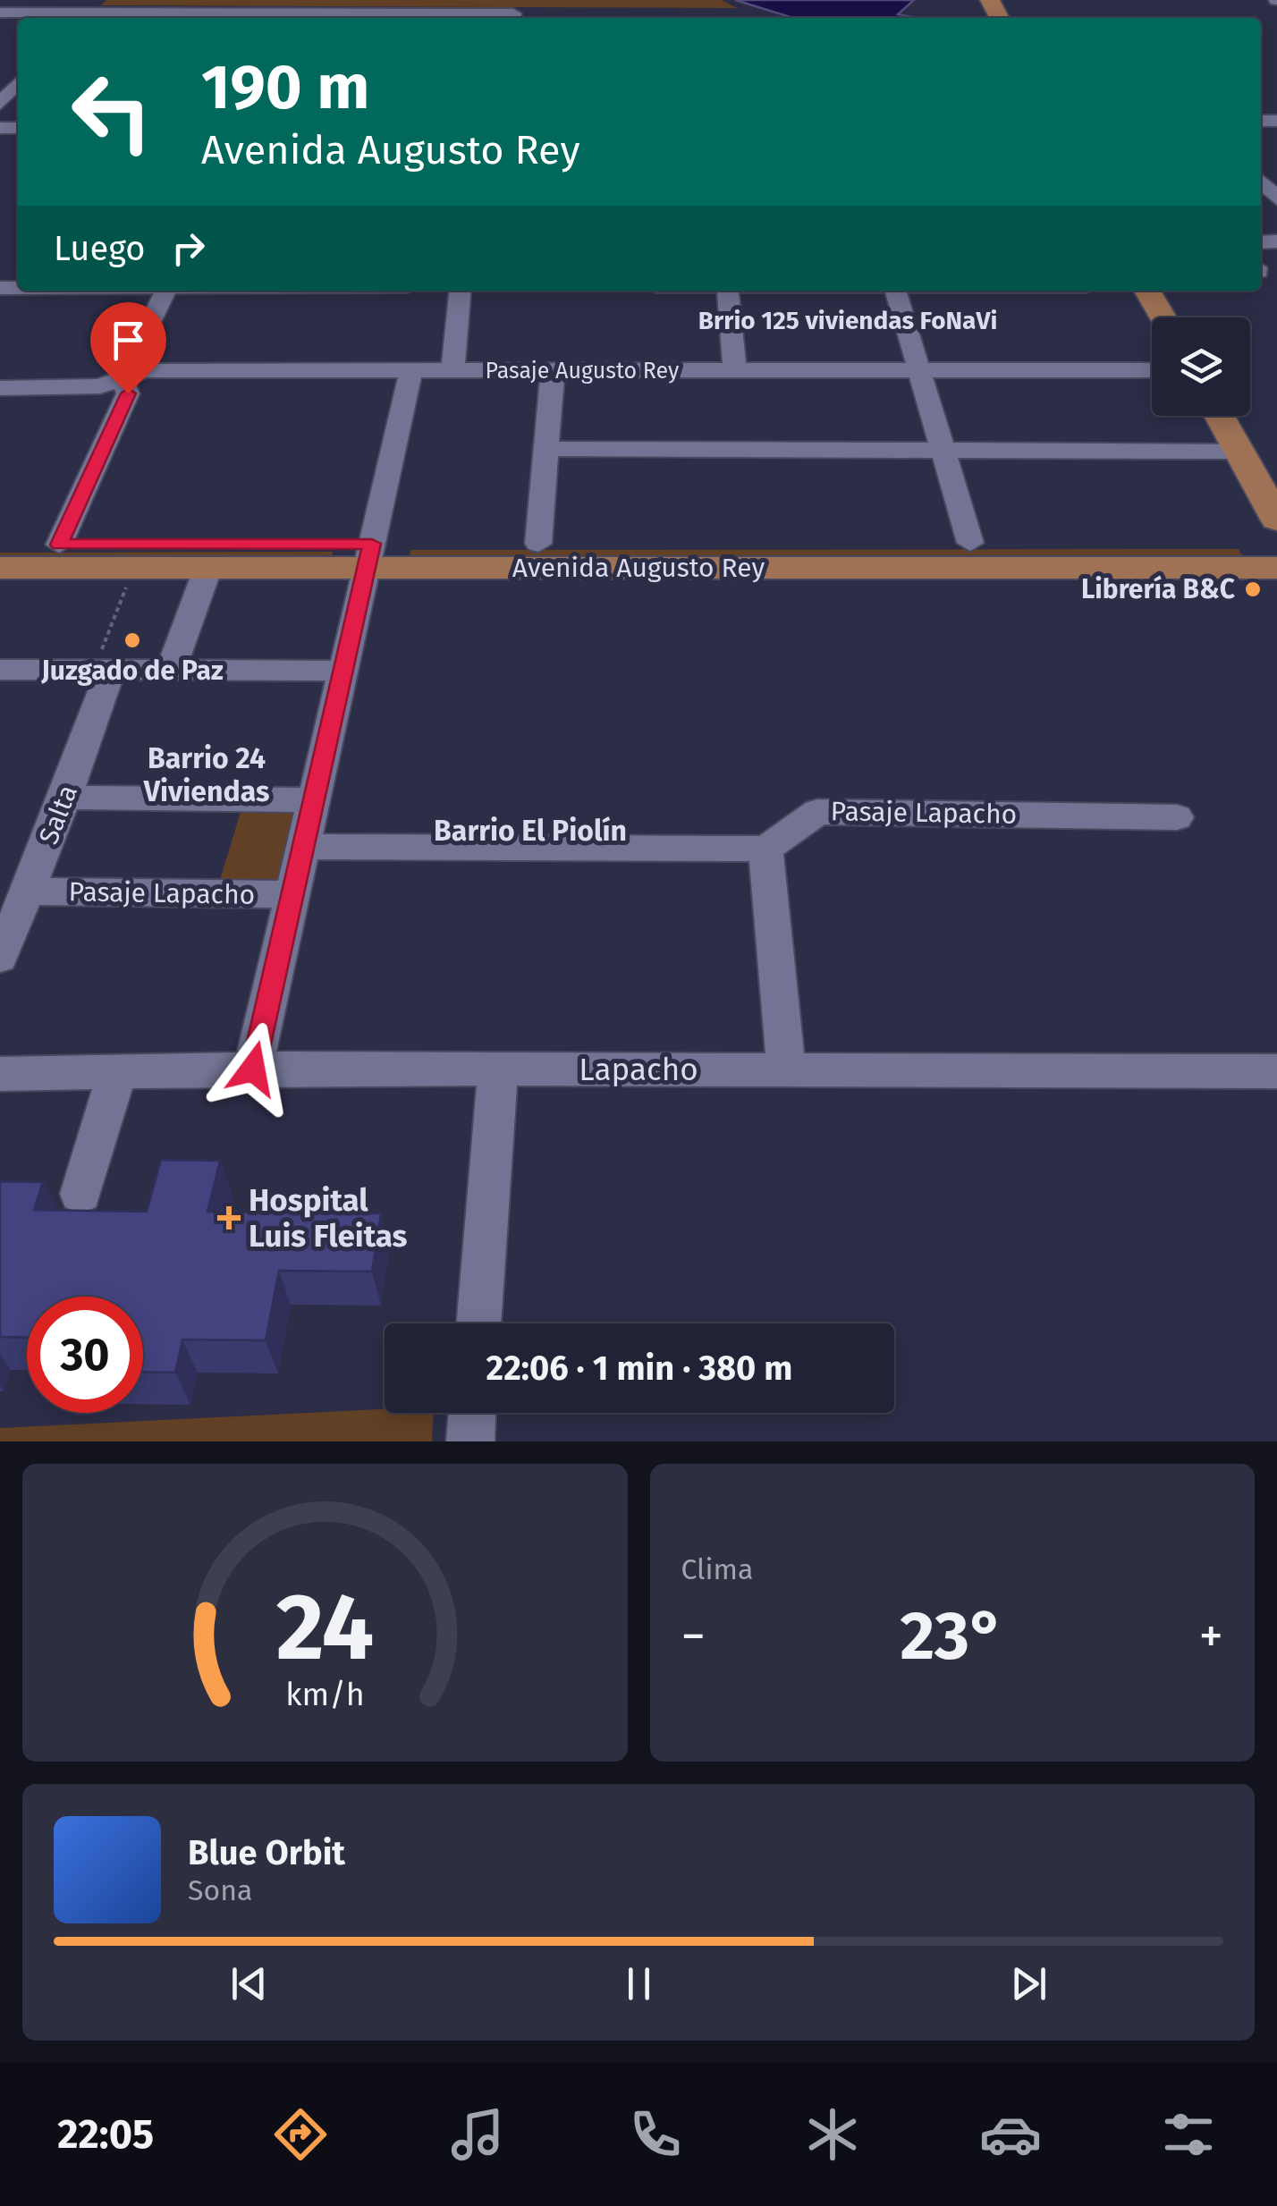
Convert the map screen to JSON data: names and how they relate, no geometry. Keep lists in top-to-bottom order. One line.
{"streets":{"main road":["Avenida Augusto Rey"],"street":["Pasaje Augusto Rey","Pasaje Lapacho","Salta","Lapacho"]},"crossings":[["Pasaje Lapacho","Salta"]],"districts":["Brrio 125 viviendas FoNaVi","Barrio 24 Viviendas","Barrio El Piolín"],"places":{"other":["Librería B&C","Juzgado de Paz"],"health":["Hospital Luis Fleitas"]},"page":{"turn":["190 m","Avenida Augusto Rey"],"then":"Luego","limit":"30","trip":"22:06 · 1 min · 380 m","tile":"Clima","heat":["−","23°","+"],"song":["Blue Orbit","Sona"],"tabs":"22:05","gauge":["24","km/h"]}}
